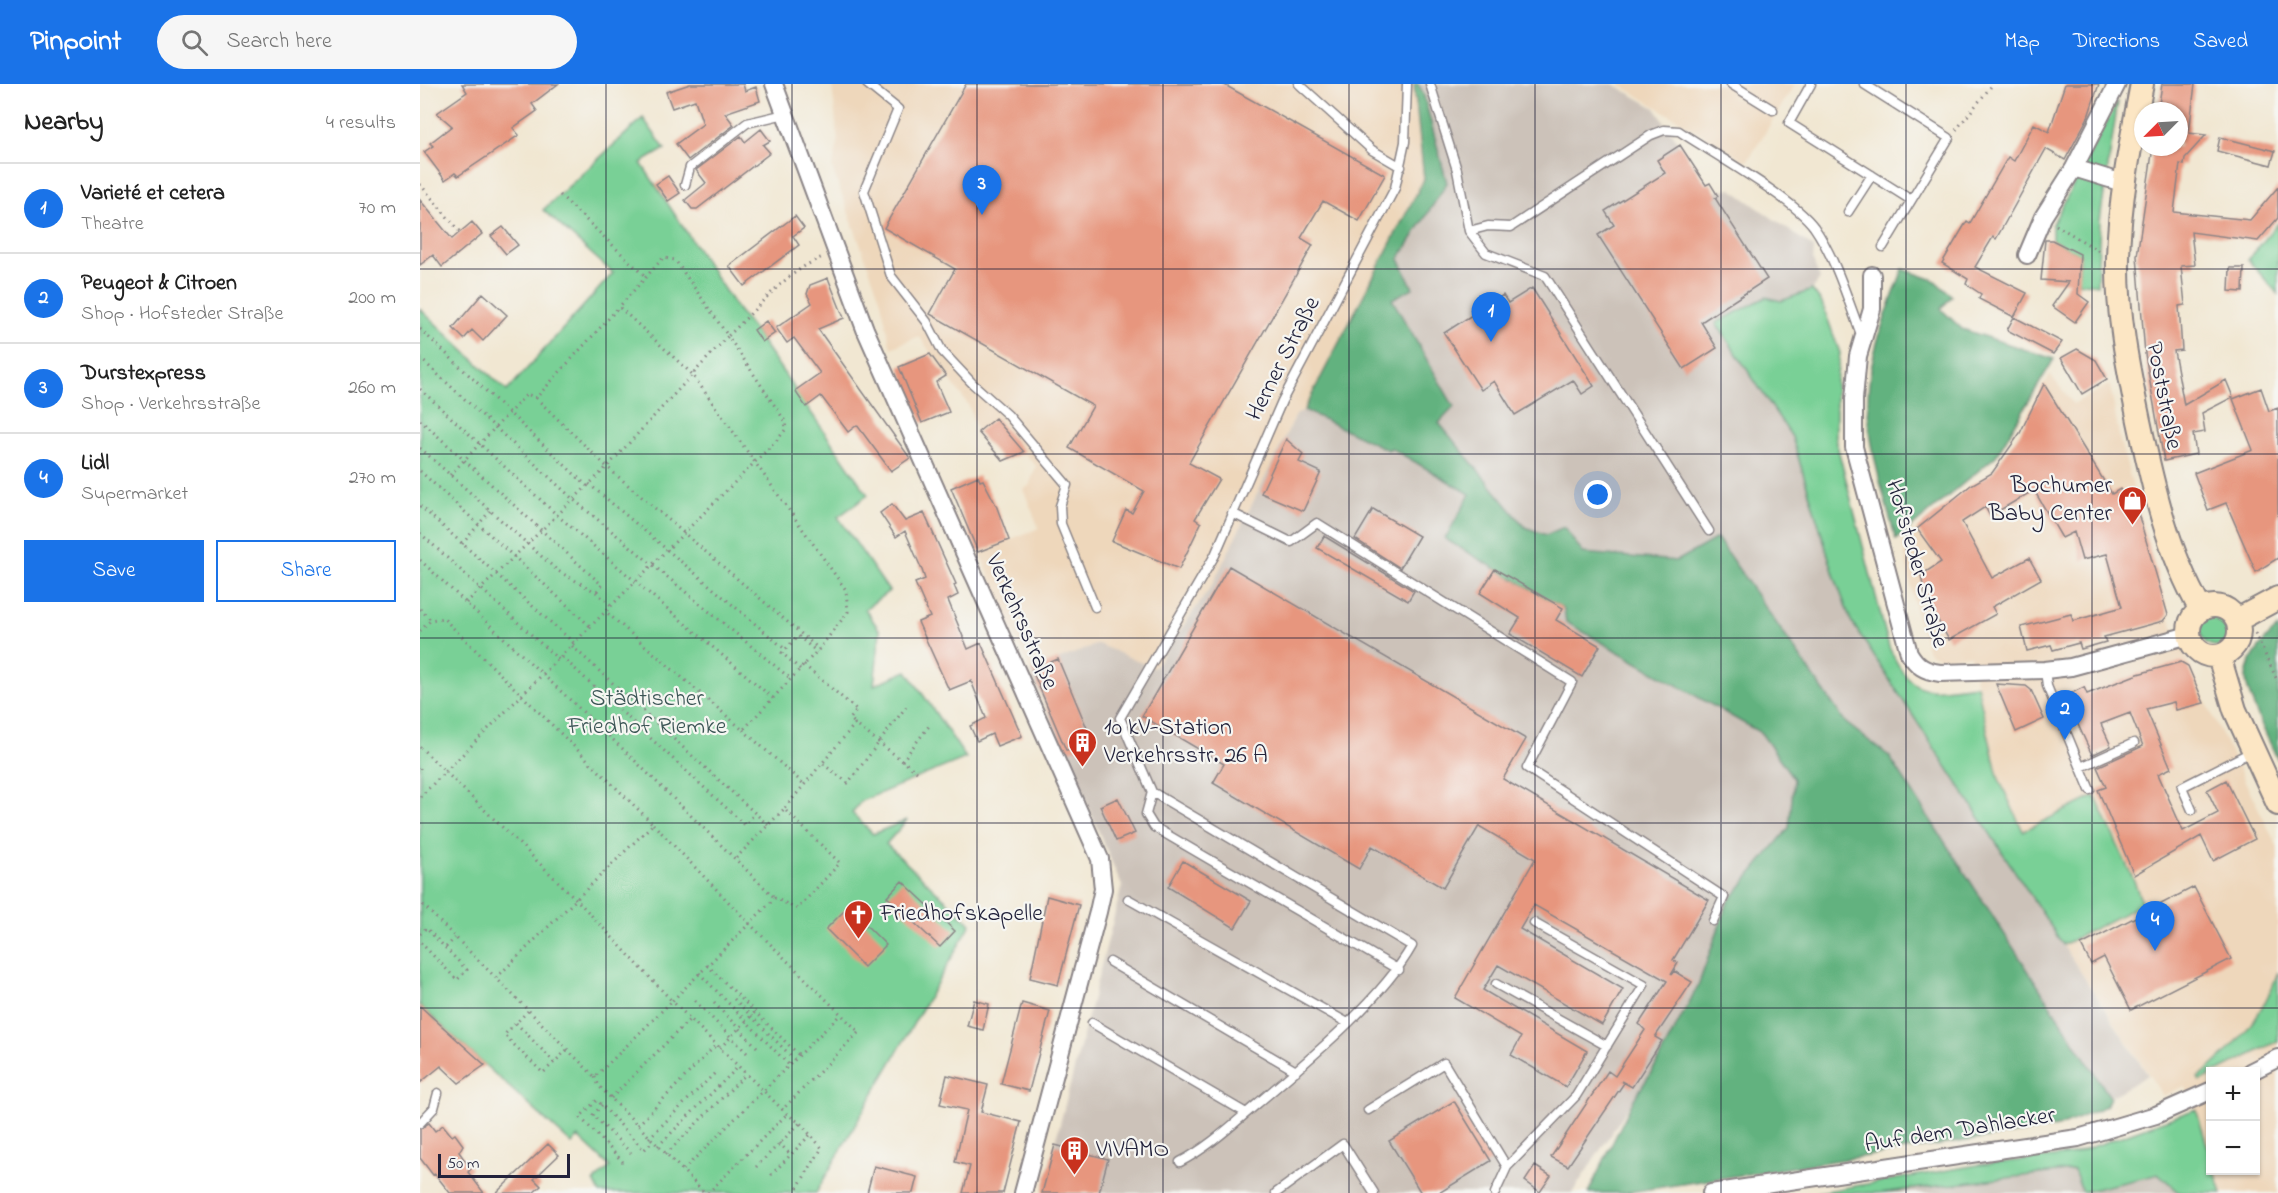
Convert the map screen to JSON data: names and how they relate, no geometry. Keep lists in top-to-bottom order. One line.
{"streets":{"street":["Poststraße","Hofsteder Straße","Verkehrsstraße","Auf dem Dahlacker"],"lane":["Herner Straße"]},"crossings":[["Poststraße","Hofsteder Straße"]],"parks":["Städtischer Friedhof Riemke"],"places":{"shop":["Bochumer Baby Center"],"building":["10 kV-Station Verkehrsstr. 26 A","VIVAMO"],"church":["Friedhofskapelle"]},"scale_bar":"50 m","north":"bottom left","page":{"header":"Pinpoint","search":"Search here","nav":["Map","Directions","Saved"],"heading":["Nearby","4 results"],"list":[{"mark":"1","name":"Varieté et cetera","note":"Theatre","value":"70 m"},{"mark":"2","name":"Peugeot & Citroen","note":"Shop · Hofsteder Straße","value":"200 m"},{"mark":"3","name":"Durstexpress","note":"Shop · Verkehrsstraße","value":"260 m"},{"mark":"4","name":"Lidl","note":"Supermarket","value":"270 m"}],"pins":["3","1","2","4"],"buttons":["Save","Share"],"map_buttons":["+","−"],"scale":"50 m"}}
